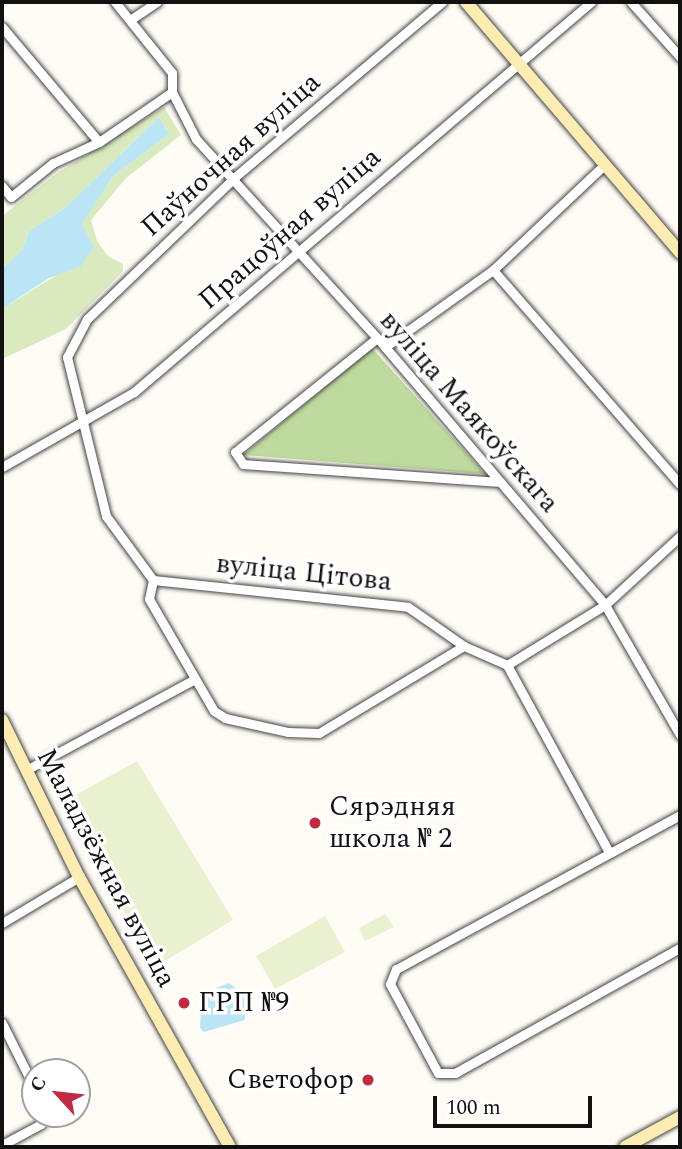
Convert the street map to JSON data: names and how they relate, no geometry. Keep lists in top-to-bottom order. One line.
{"streets":{"street":["Паўночная вуліца","Працоўная вуліца","вуліца Маякоўскага","вуліца Цітова","Маладзёжная вуліца"]},"crossings":[["Паўночная вуліца","Працоўная вуліца"],["Паўночная вуліца","вуліца Маякоўскага"],["Працоўная вуліца","вуліца Маякоўскага"]],"places":["Сярэдняя школа № 2","ГРП №9","Светофор"],"scale_bar":"100 m","north":"top left"}
